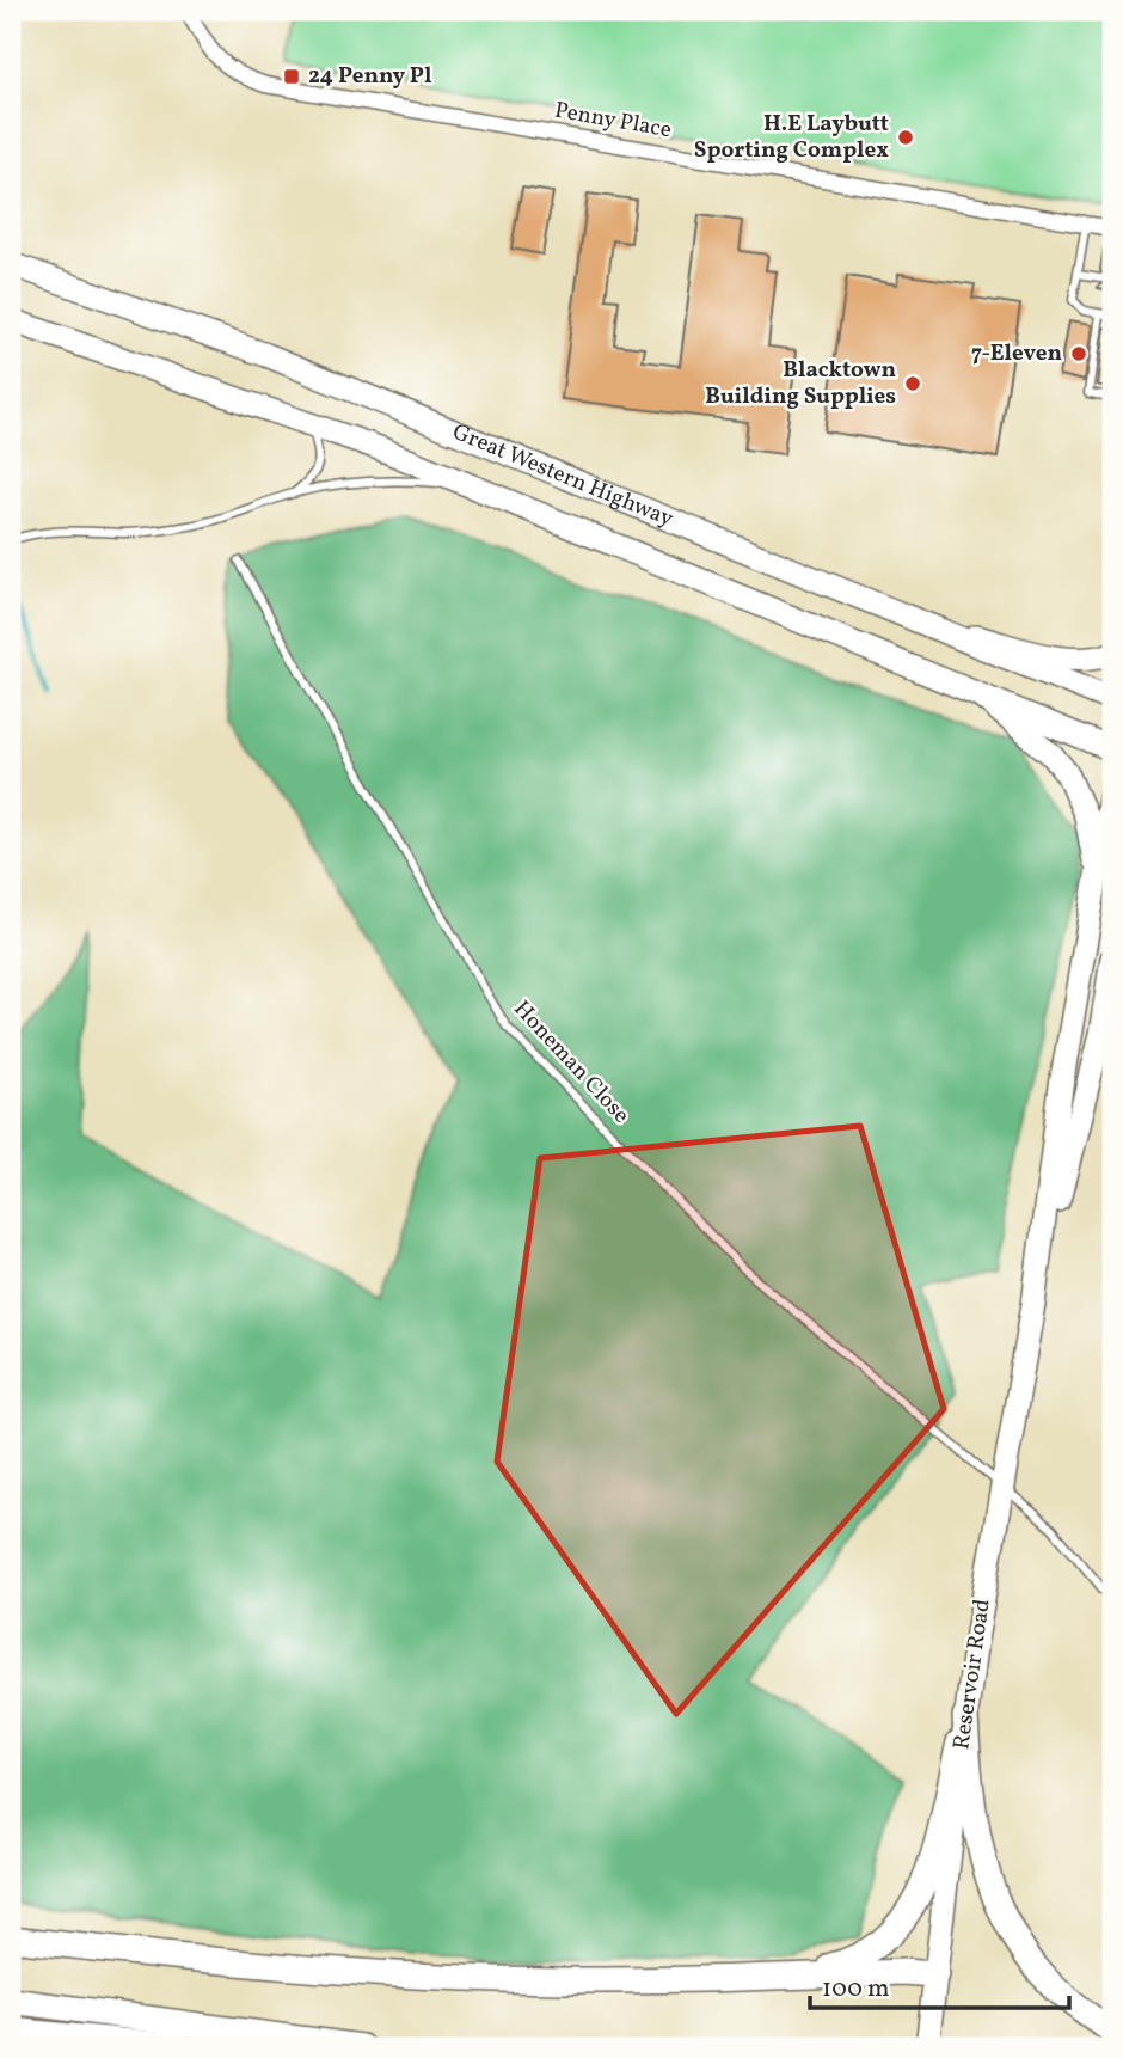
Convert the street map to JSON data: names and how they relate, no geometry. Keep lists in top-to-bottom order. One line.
{"streets":{"main road":["Great Western Highway","Reservoir Road"],"street":["Penny Place"],"lane":["Honeman Close"]},"crossings":[["Honeman Close","Reservoir Road"]],"places":{"transit":["24 Penny Pl"],"other":["H.E Laybutt Sporting Complex","7-Eleven","Blacktown Building Supplies"]},"scale_bar":"100 m"}
